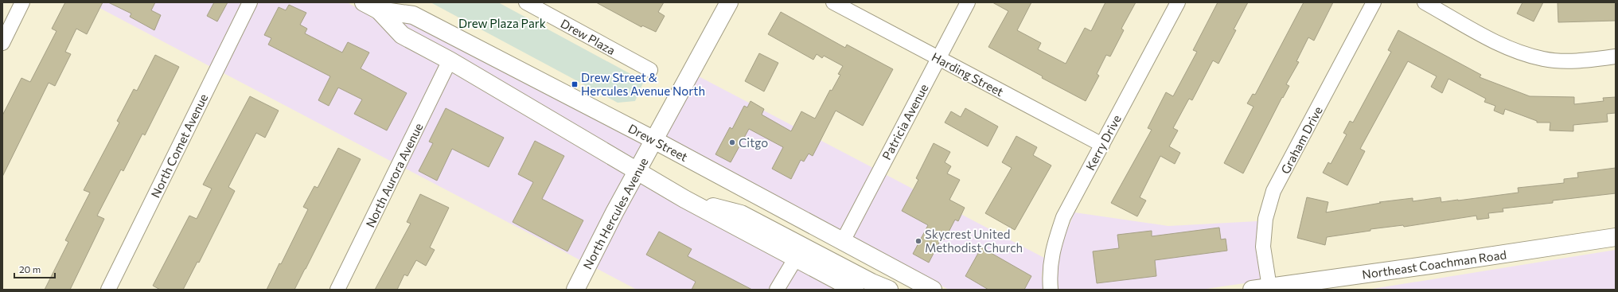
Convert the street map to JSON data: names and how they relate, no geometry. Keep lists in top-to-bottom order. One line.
{"streets":{"main road":["Drew Street","North Hercules Avenue","Northeast Coachman Road"],"street":["Drew Plaza","Harding Street","Patricia Avenue","Graham Drive","Kerry Drive","North Comet Avenue","North Aurora Avenue"]},"crossings":[["Harding Street","Patricia Avenue"],["Harding Street","Kerry Drive"],["Patricia Avenue","Drew Street"],["Graham Drive","Northeast Coachman Road"],["Drew Street","North Aurora Avenue"],["Drew Street","North Hercules Avenue"]],"parks":["Drew Plaza Park"],"places":{"transit":["Drew Street & Hercules Avenue North"],"other":["Citgo","Skycrest United Methodist Church"]},"scale_bar":"20 m"}
